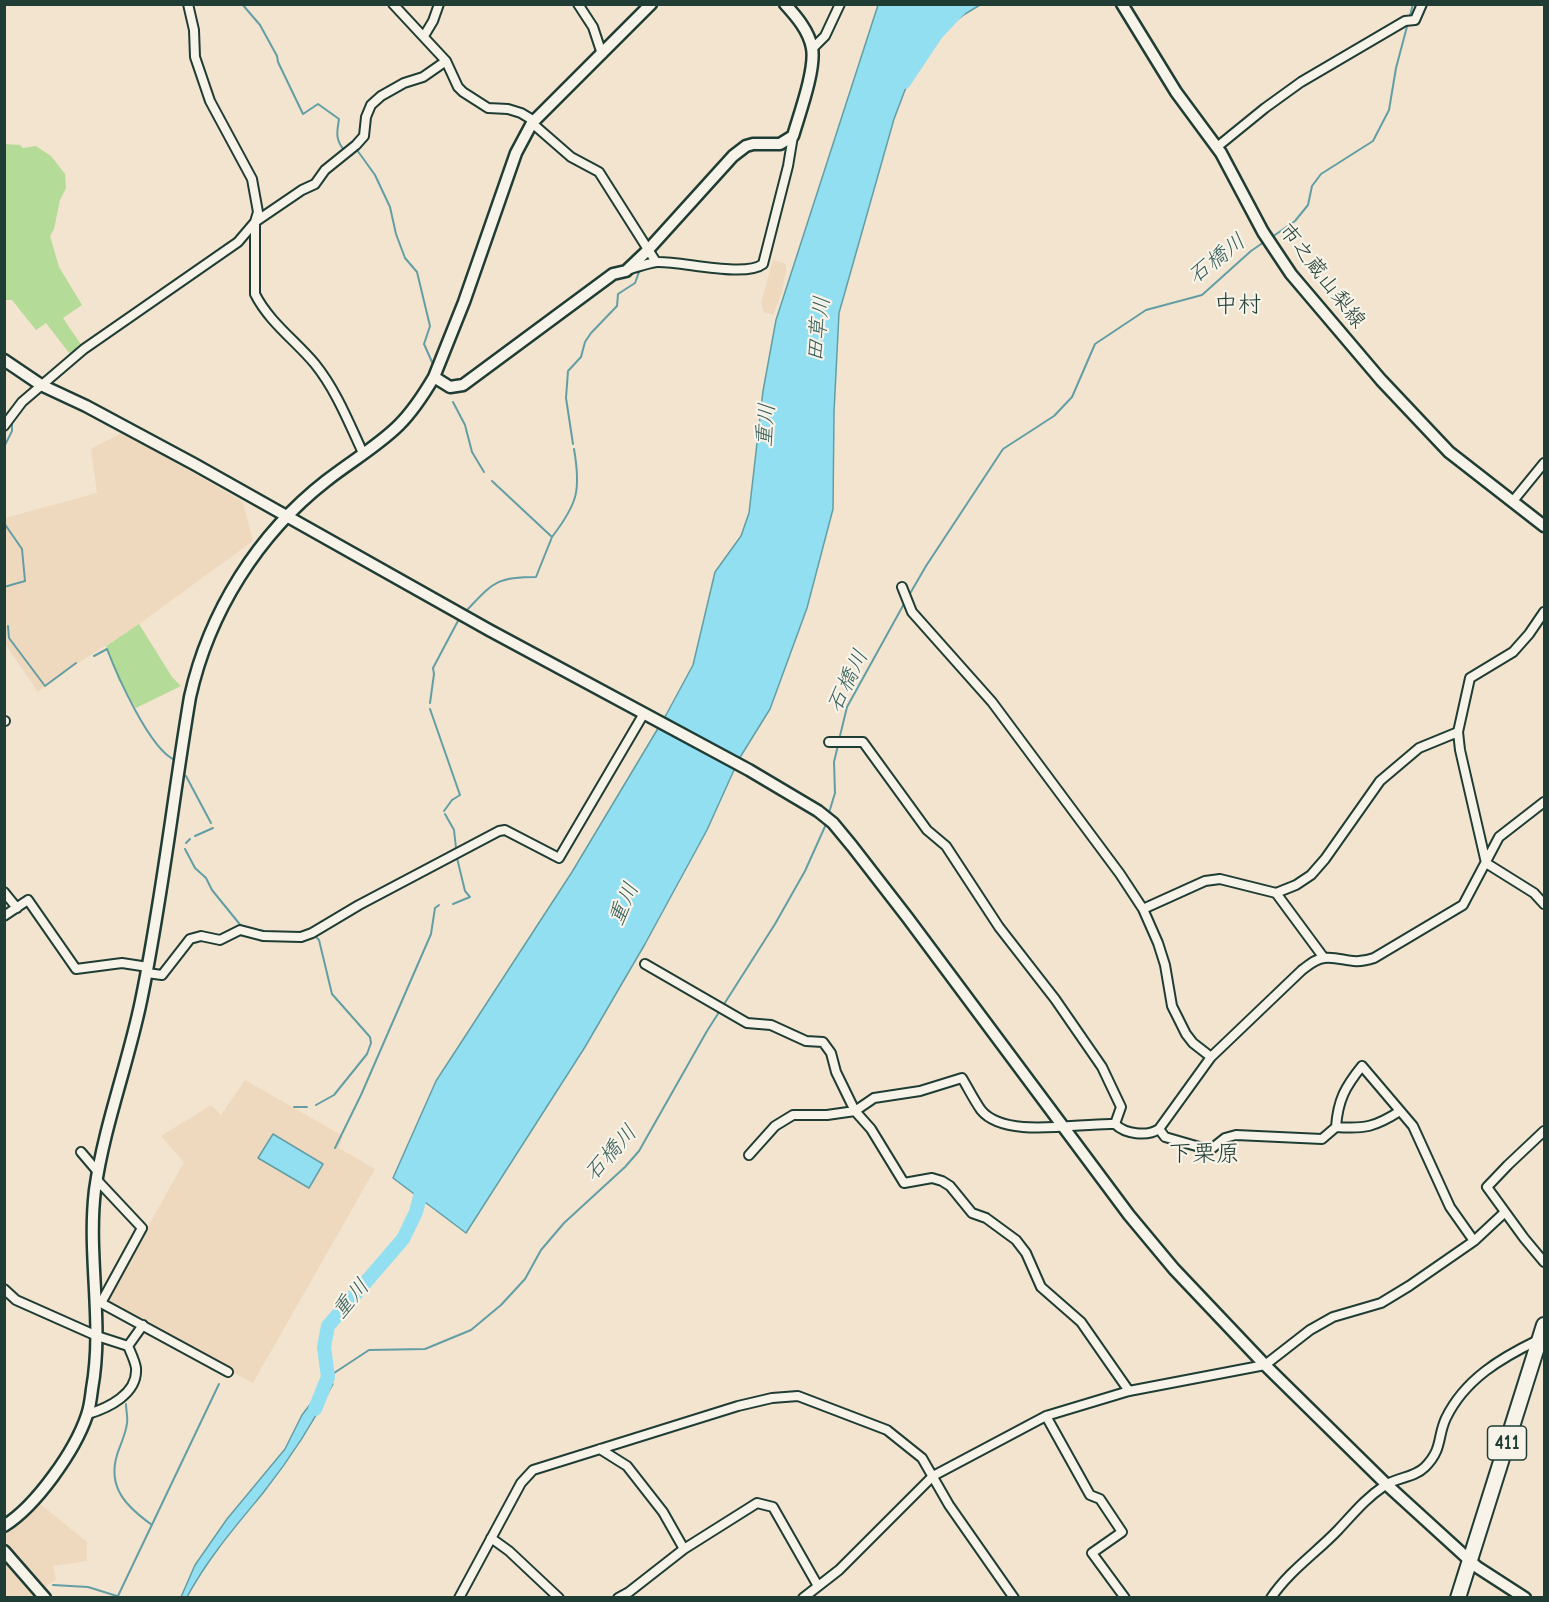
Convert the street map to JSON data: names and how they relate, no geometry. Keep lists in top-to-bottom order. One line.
{"streets":{"highway":["411"],"street":["市之蔵山梨線"]},"districts":["中村","下栗原"],"water":["石橋川","田草川","重川"]}
